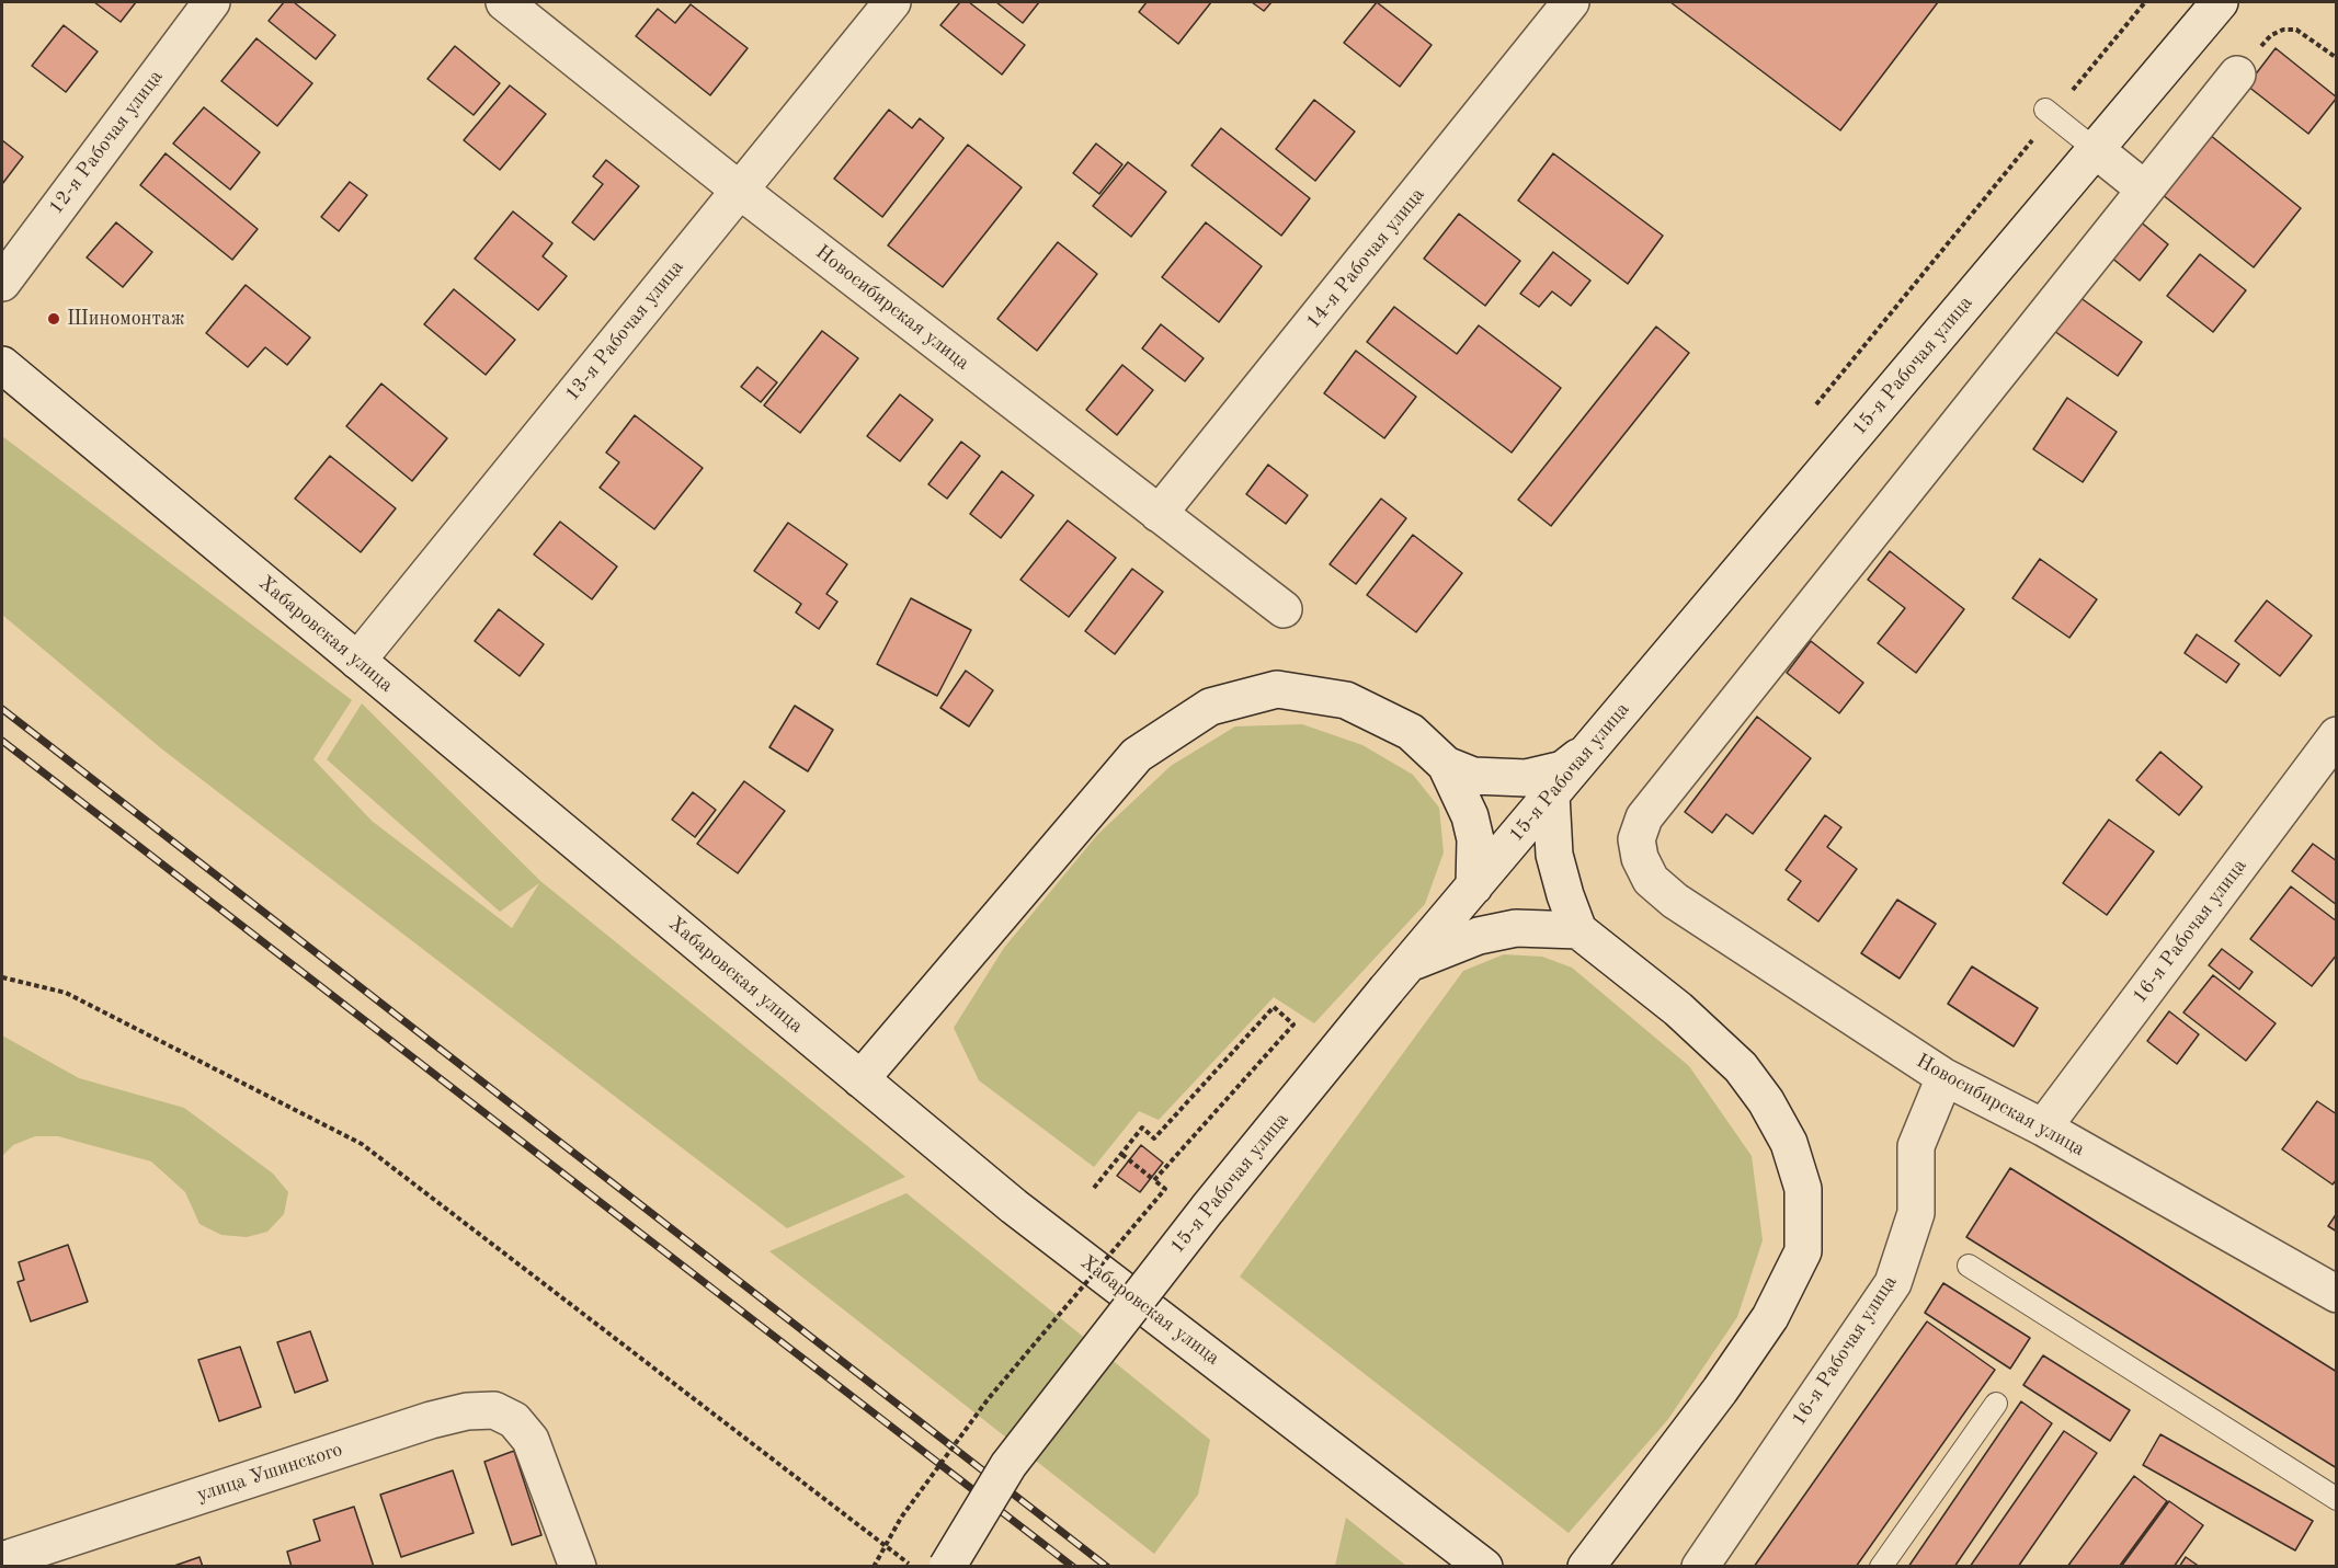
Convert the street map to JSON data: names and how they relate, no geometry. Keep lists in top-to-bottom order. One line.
{"streets":{"street":["12-я Рабочая улица","14-я Рабочая улица","Новосибирская улица","13-я Рабочая улица","15-я Рабочая улица","Хабаровская улица","16-я Рабочая улица","улица Ушинского"]},"crossings":[["14-я Рабочая улица","Новосибирская улица"],["Новосибирская улица","13-я Рабочая улица"],["Новосибирская улица","16-я Рабочая улица"],["13-я Рабочая улица","Хабаровская улица"]],"places":["Шиномонтаж"]}
